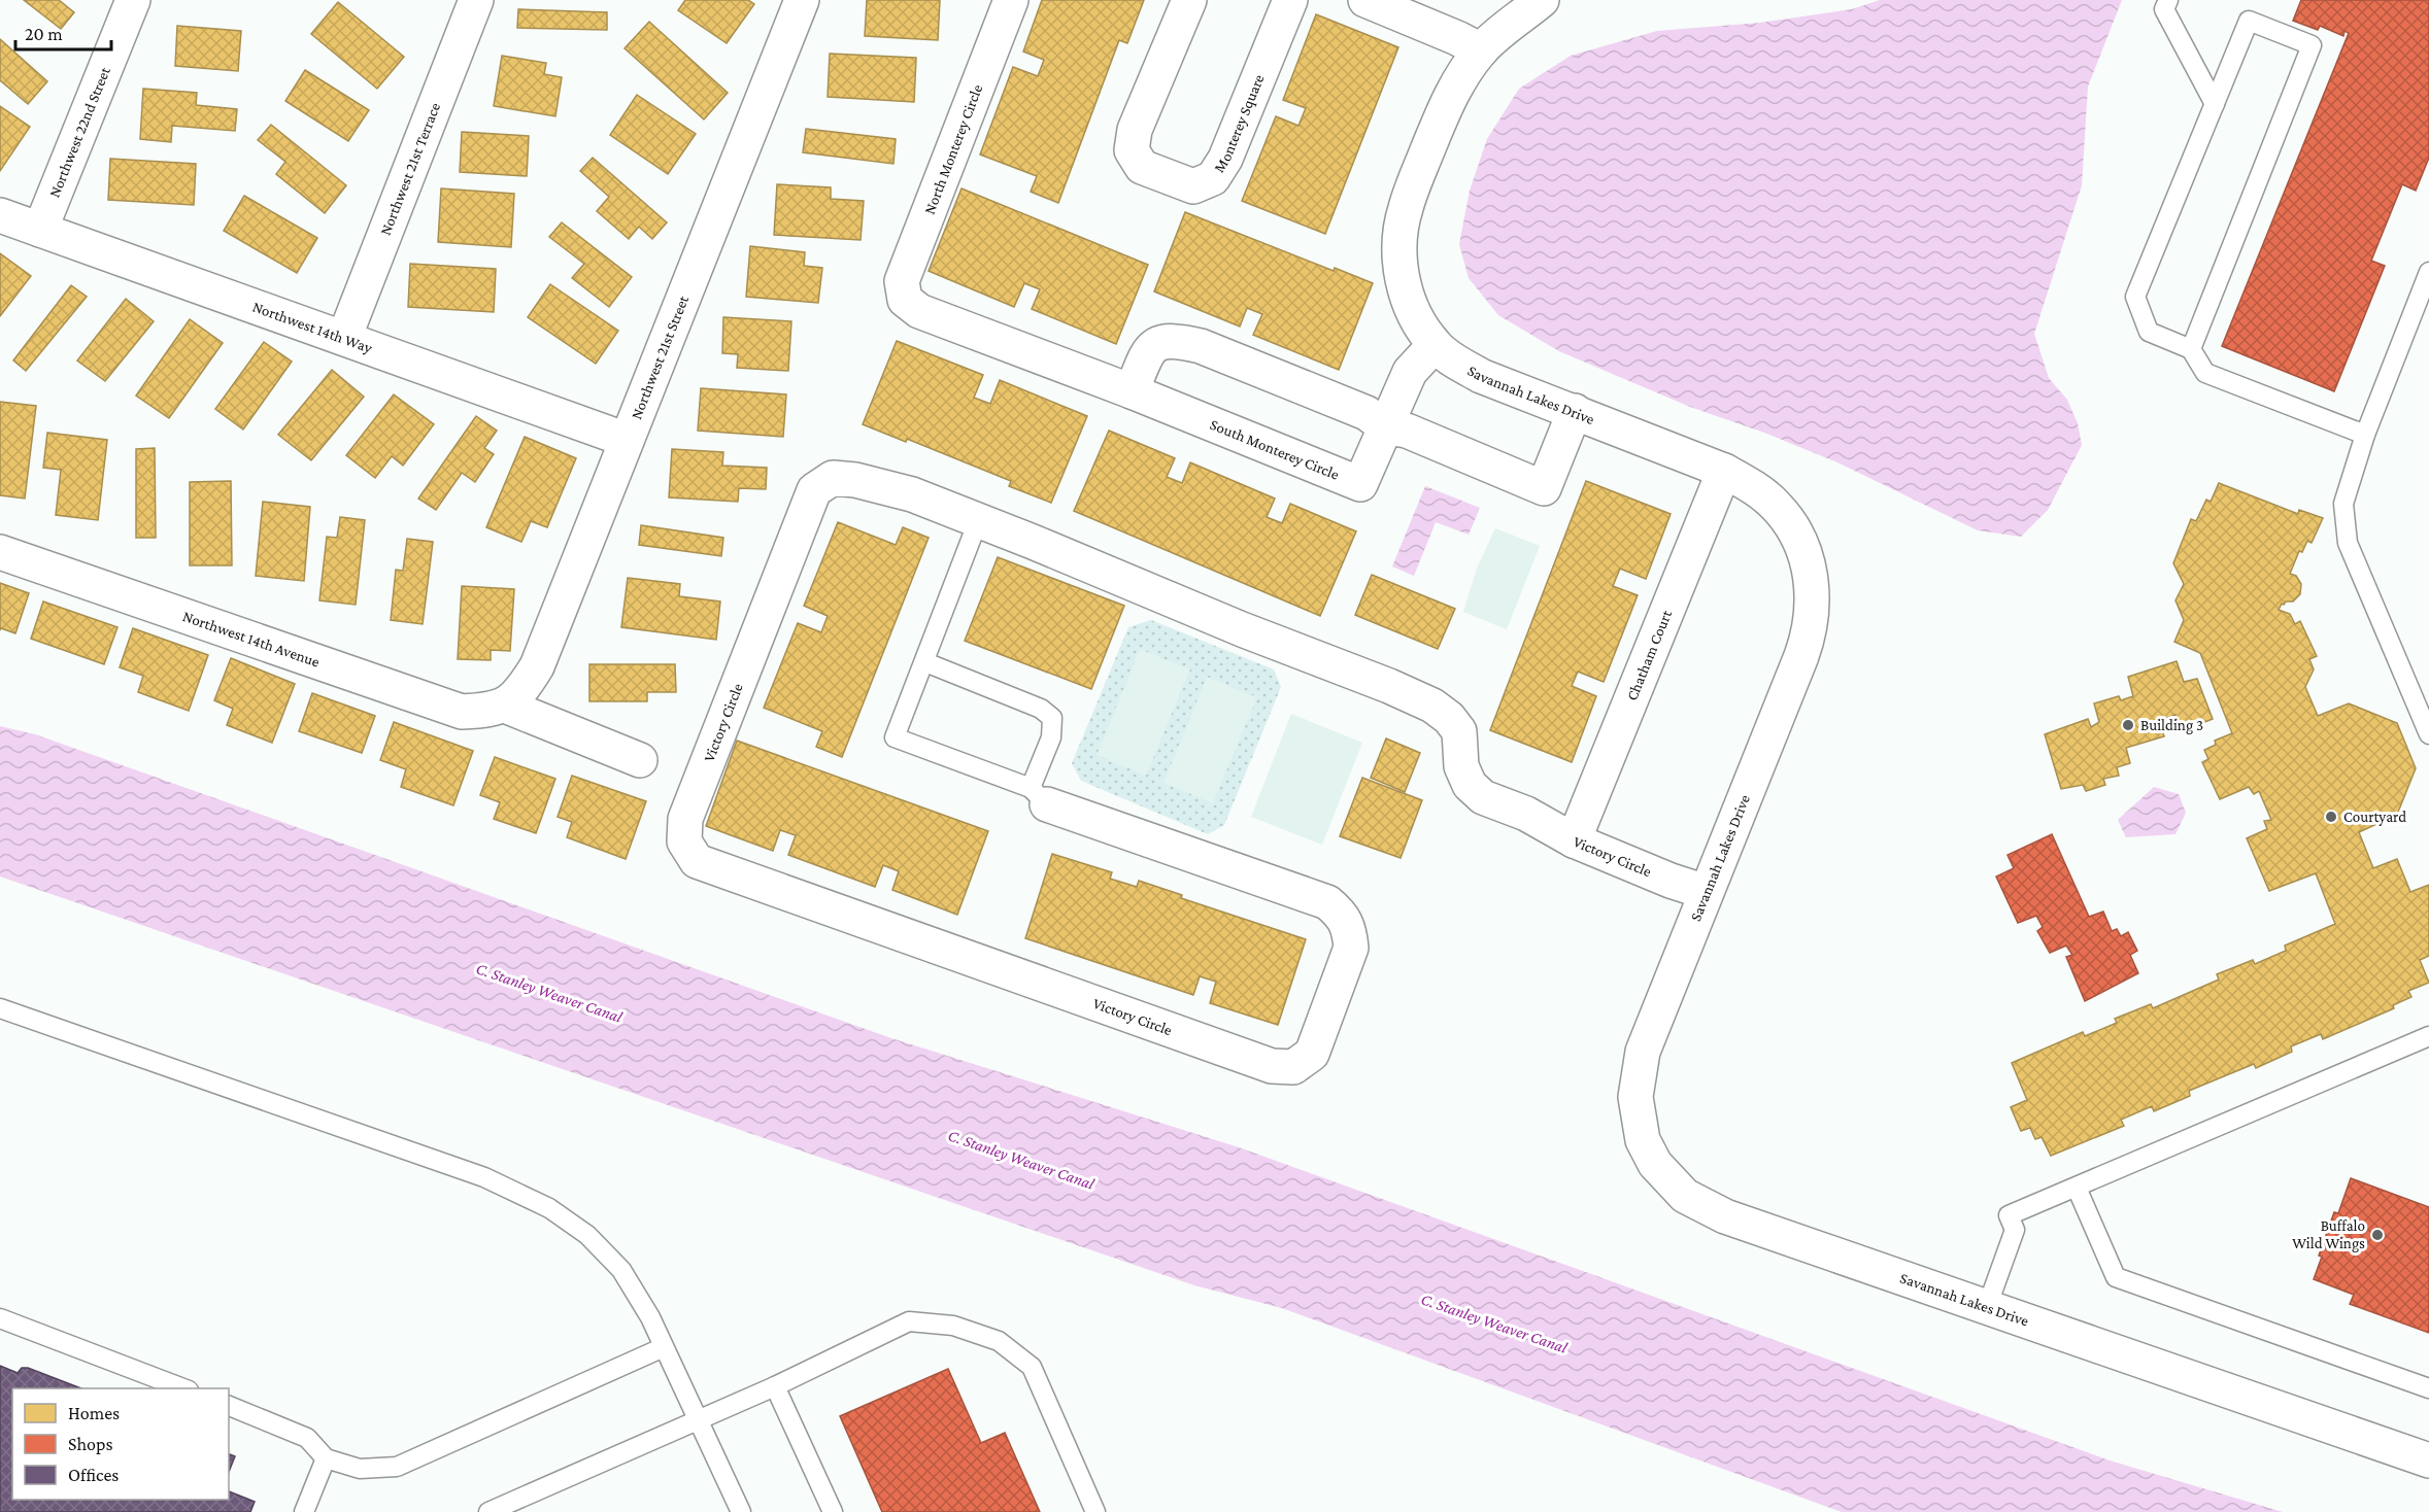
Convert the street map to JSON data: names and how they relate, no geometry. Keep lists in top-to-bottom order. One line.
{"streets":{"street":["Monterey Square","Northwest 22nd Street","North Monterey Circle","Northwest 21st Terrace","Northwest 14th Way","Northwest 21st Street","Savannah Lakes Drive","South Monterey Circle","Northwest 14th Avenue","Chatham Court","Victory Circle"]},"crossings":[["Northwest 22nd Street","Northwest 14th Way"],["North Monterey Circle","South Monterey Circle"],["Northwest 21st Terrace","Northwest 14th Way"],["Northwest 14th Way","Northwest 21st Street"],["Northwest 21st Street","Northwest 14th Avenue"],["Savannah Lakes Drive","South Monterey Circle"],["Savannah Lakes Drive","Chatham Court"],["Savannah Lakes Drive","Victory Circle"],["Chatham Court","Victory Circle"]],"water":["C. Stanley Weaver Canal"],"places":["Building 3","Courtyard","Buffalo Wild Wings"],"legend":["Homes","Shops","Offices"],"scale_bar":"20 m"}
